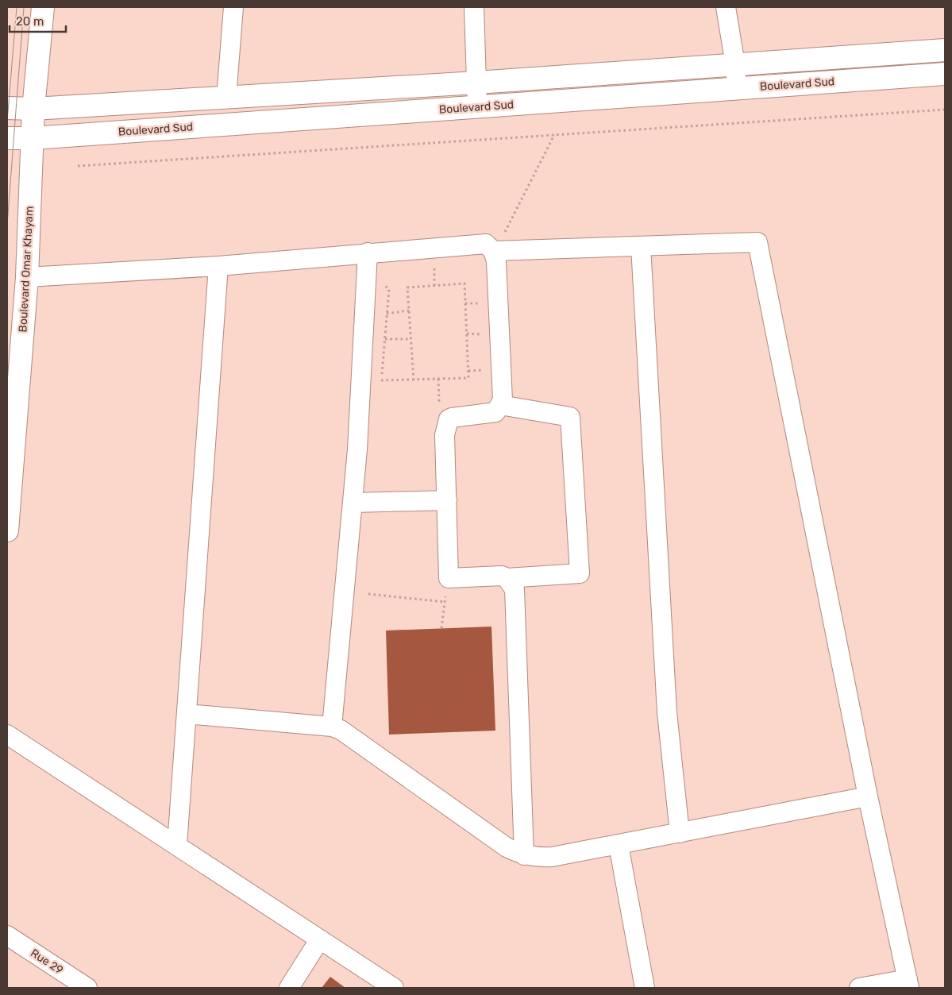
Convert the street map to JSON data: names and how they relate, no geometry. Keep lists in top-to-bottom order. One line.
{"streets":{"main road":["Boulevard Sud","Boulevard Omar Khayam"],"street":["Rue 29"]},"crossings":[["Boulevard Sud","Boulevard Omar Khayam"]],"scale_bar":"20 m"}
